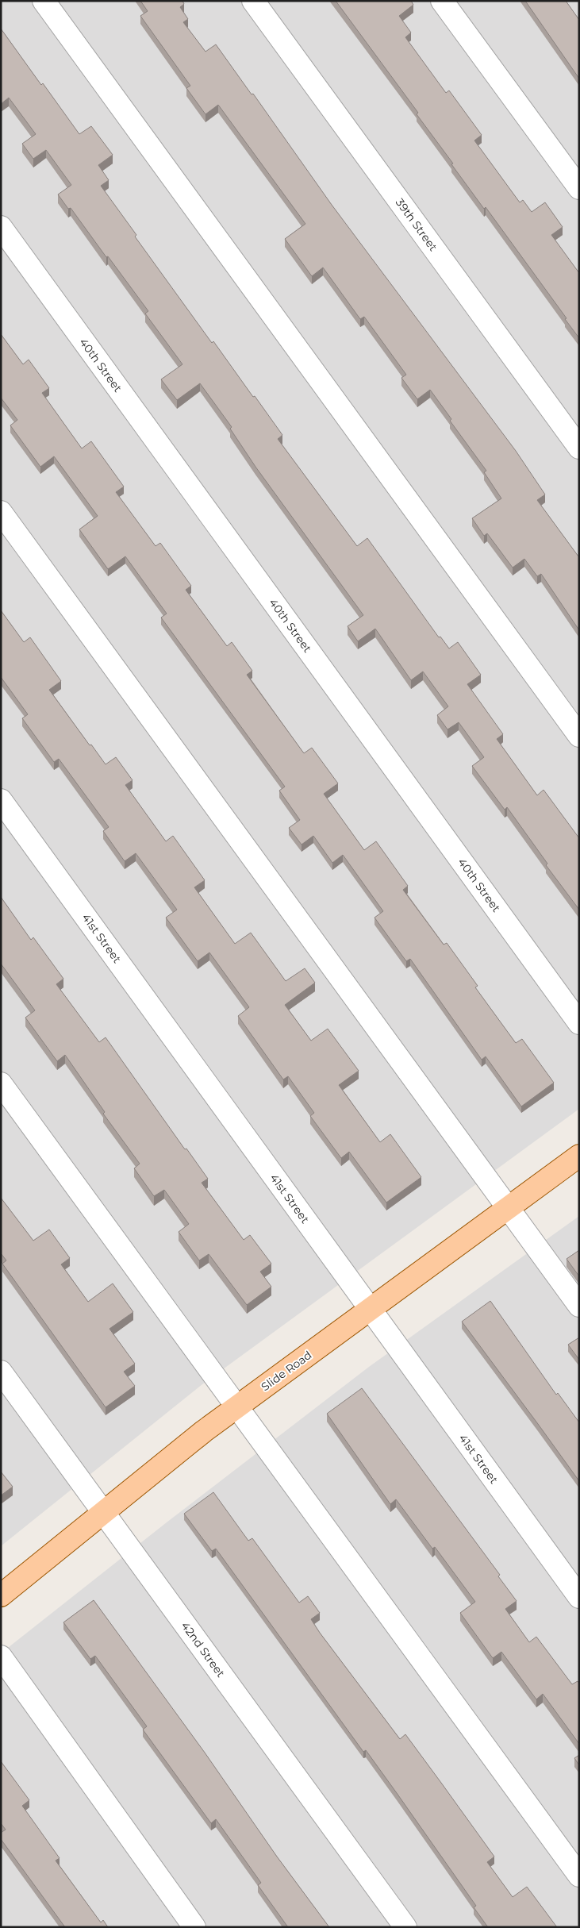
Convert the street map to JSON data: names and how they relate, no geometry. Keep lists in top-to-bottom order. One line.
{"streets":{"main road":["Slide Road"],"street":["39th Street","40th Street","41st Street","42nd Street"]},"crossings":[["41st Street","Slide Road"],["Slide Road","42nd Street"]]}
